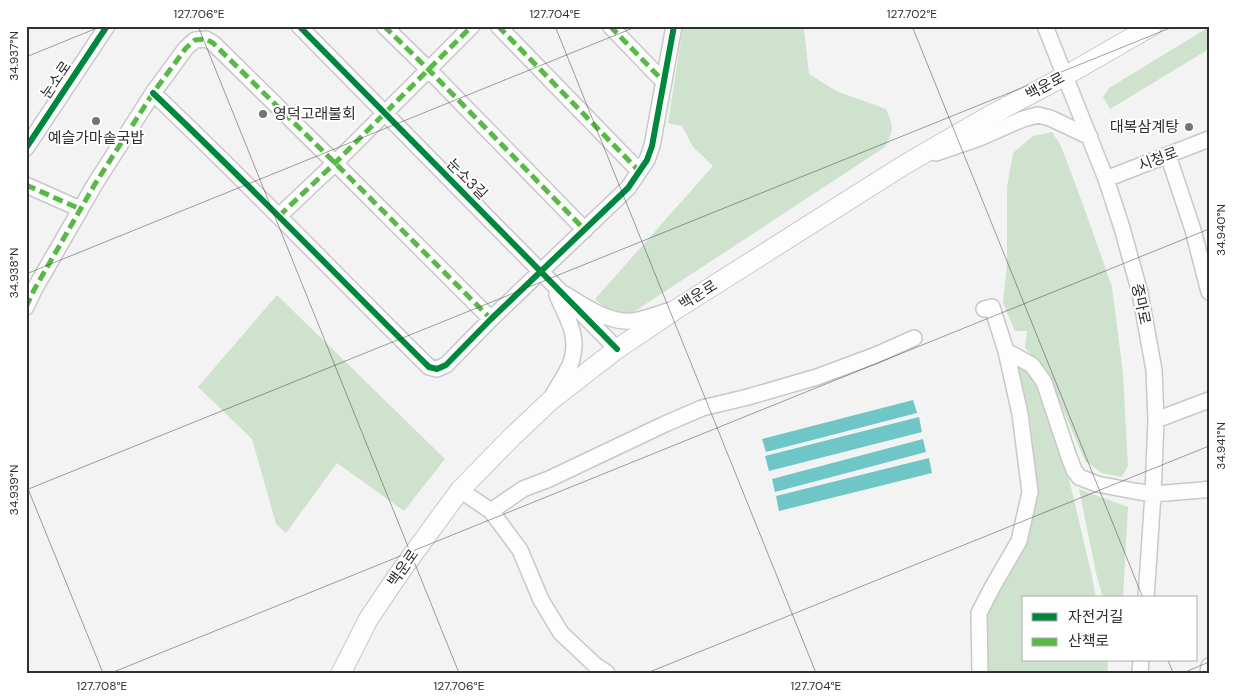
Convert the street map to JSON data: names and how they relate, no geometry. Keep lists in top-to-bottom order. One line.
{"streets":{"main road":["백운로"],"street":["눈소로","시청로","눈소3길","중마로"]},"crossings":[["백운로","눈소3길"],["백운로","중마로"],["시청로","중마로"]],"places":["영덕고래불회","예슬가마솥국밥","대복삼계탕"],"legend":["자전거길","산책로"],"coordinates":["127.706°E","127.704°E","127.702°E","34.937°N","34.940°N","34.938°N","34.941°N","34.939°N","127.708°E"]}
